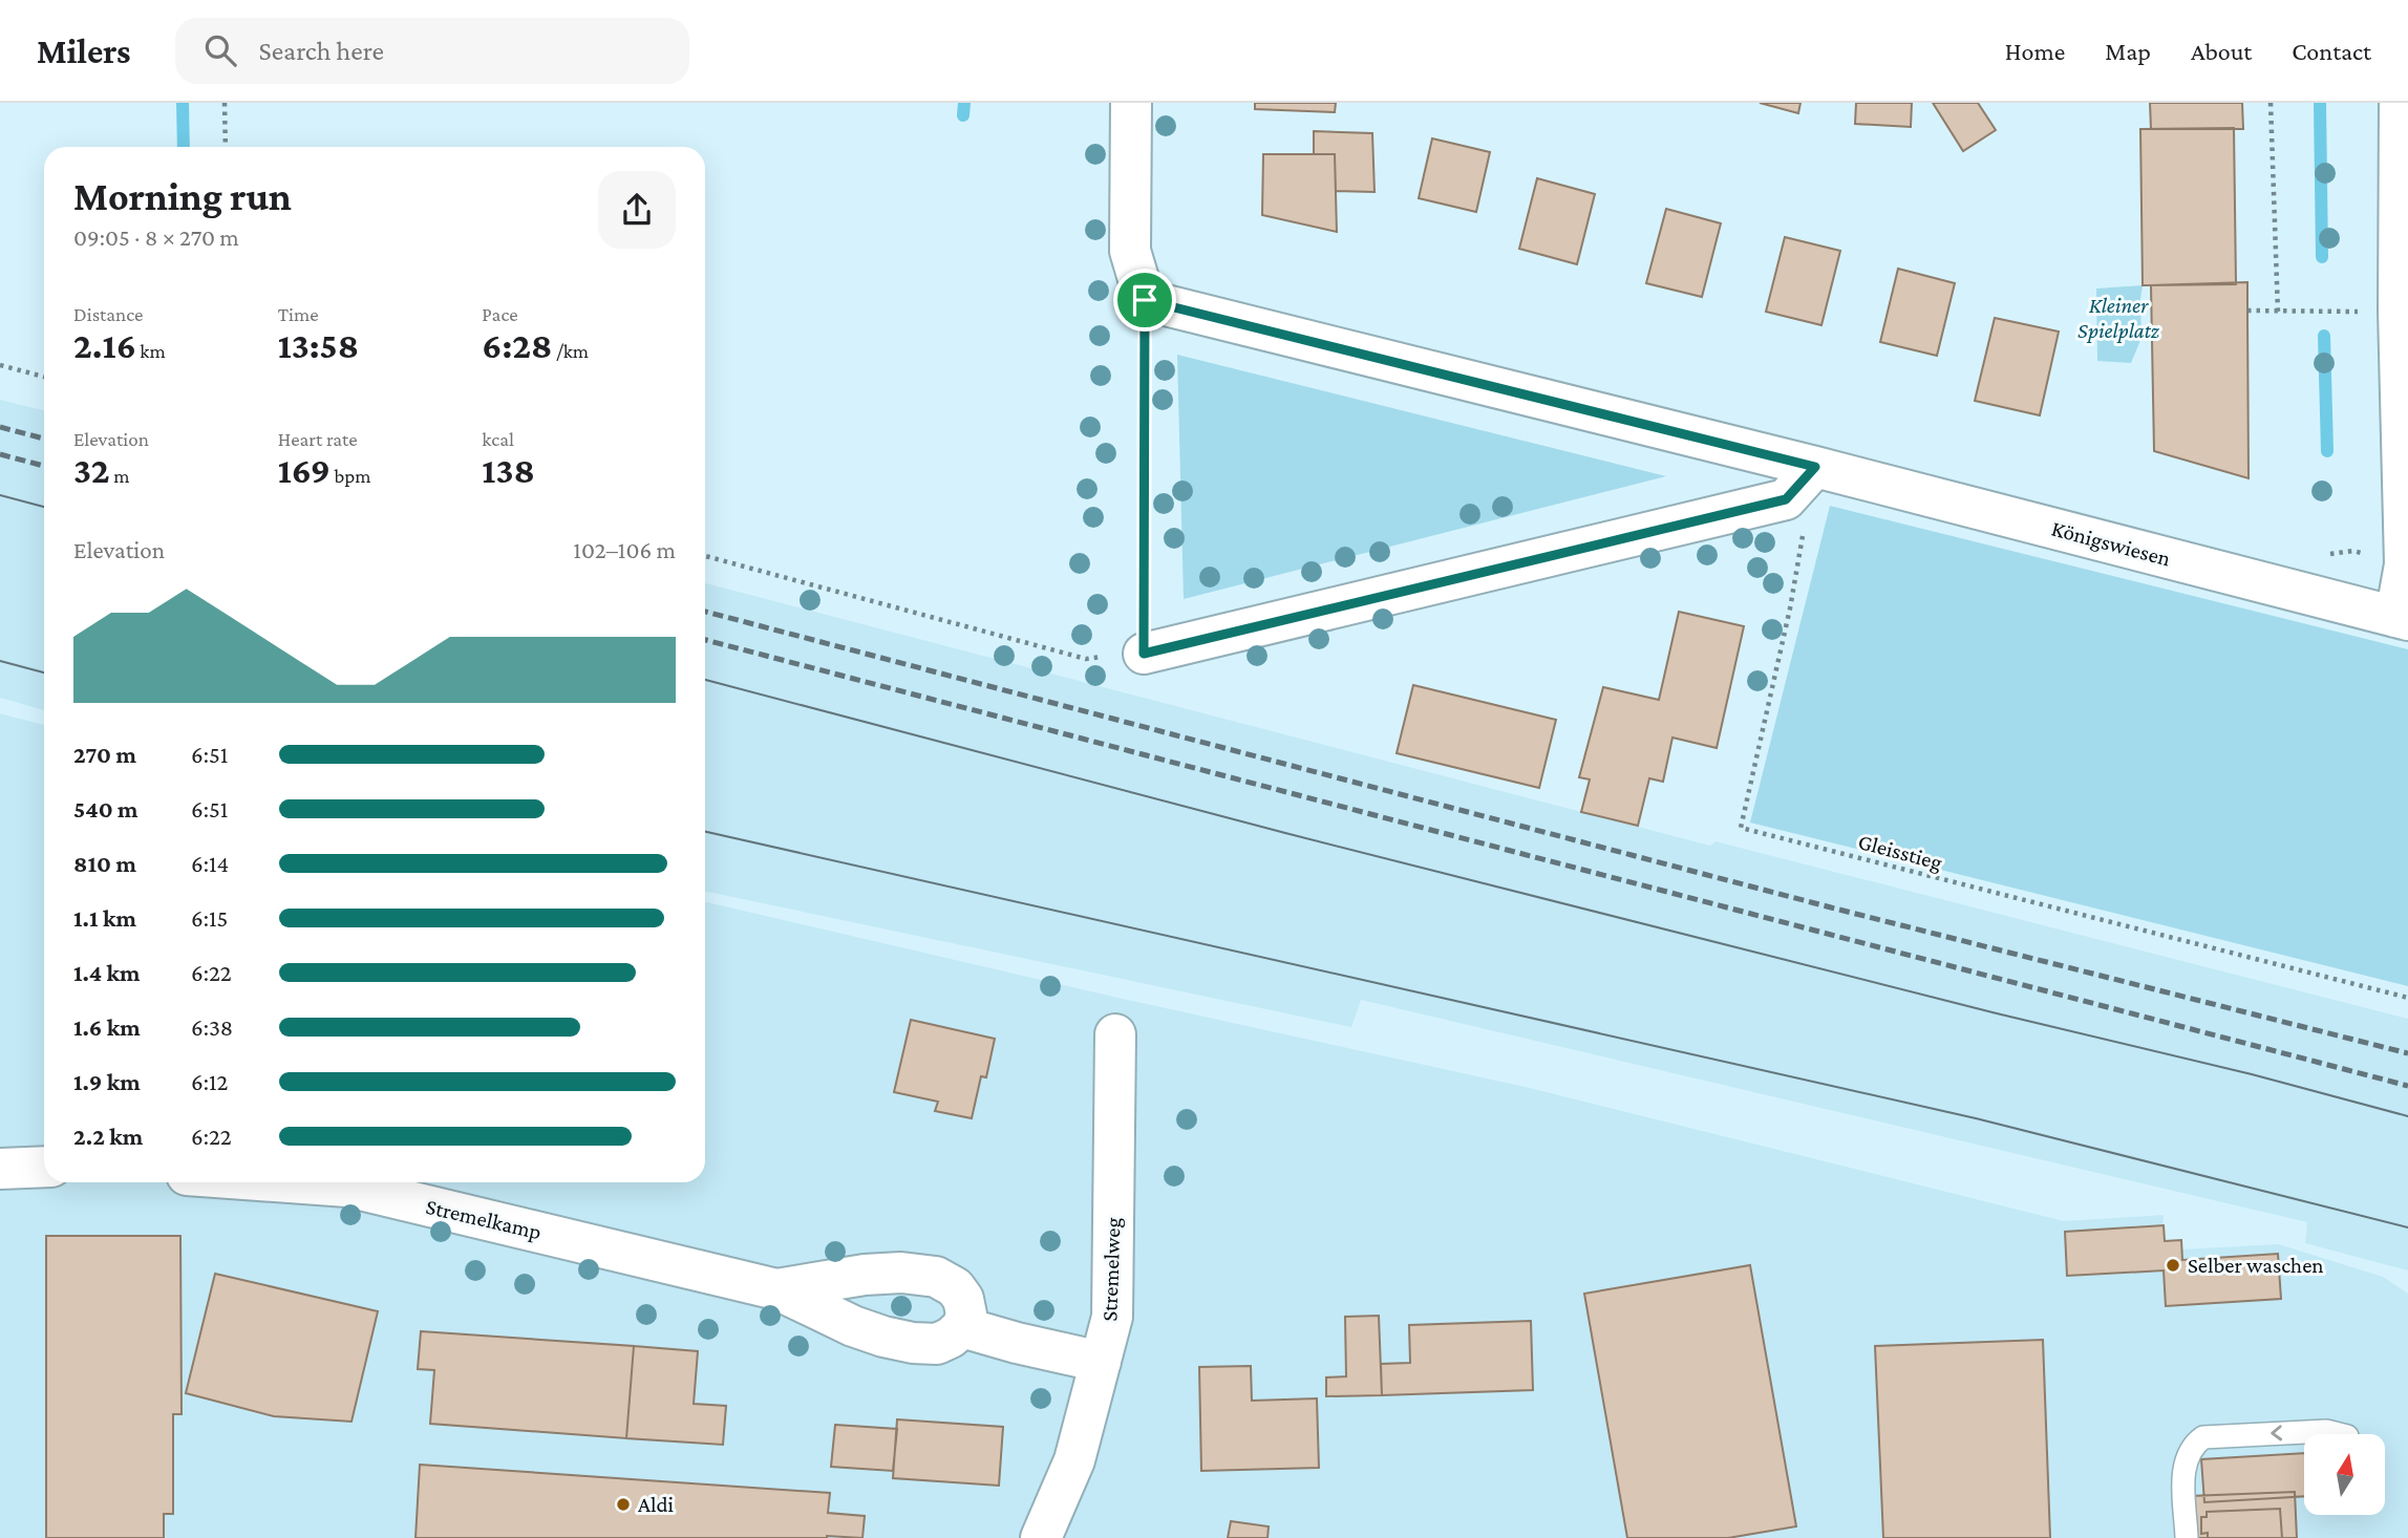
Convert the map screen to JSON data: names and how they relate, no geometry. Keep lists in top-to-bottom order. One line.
{"streets":{"street":["Königswiesen","Stremelkamp","Stremelweg"],"path":["Gleisstieg"]},"crossings":[["Königswiesen","Gleisstieg"]],"parks":["Kleiner Spielplatz"],"places":["Selber waschen","Aldi"],"north":"top","page":{"header":"Milers","search":"Search here","nav":["Home","Map","About","Contact"],"heading":["Morning run","09:05 · 8 × 270 m"],"stats":[["Distance","2.16 km"],["Time","13:58"],["Pace","6:28 /km"],["Elevation","32 m"],["Heart rate","169 bpm"],["kcal","138"]],"chart":["Elevation","102–106 m"],"list":[{"name":"270 m","note":"6:51"},{"name":"540 m","note":"6:51"},{"name":"810 m","note":"6:14"},{"name":"1.1 km","note":"6:15"},{"name":"1.4 km","note":"6:22"},{"name":"1.6 km","note":"6:38"},{"name":"1.9 km","note":"6:12"},{"name":"2.2 km","note":"6:22"}]}}
